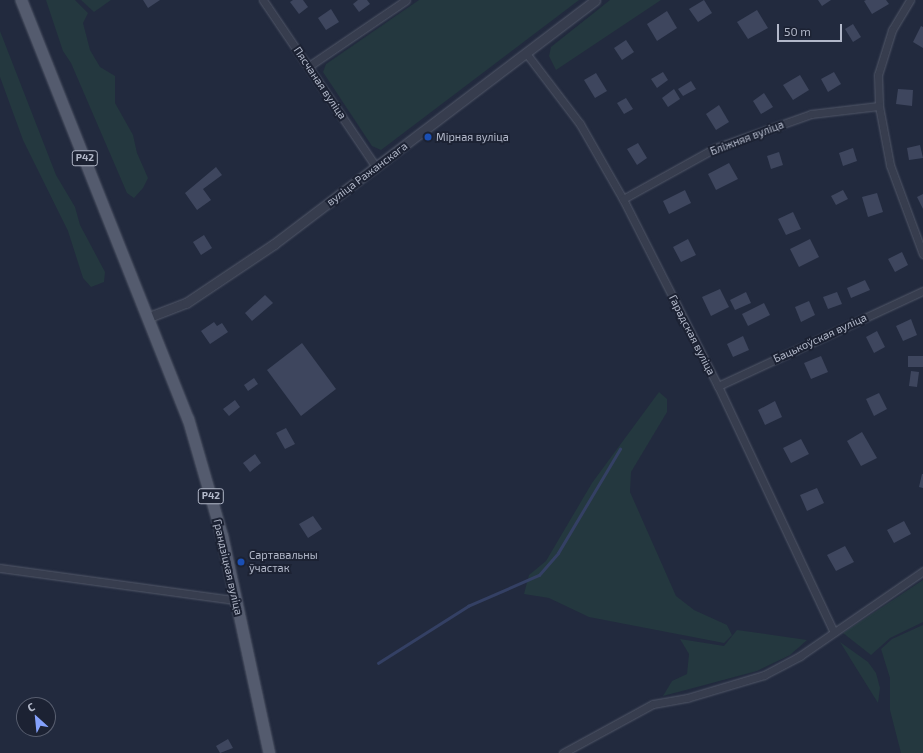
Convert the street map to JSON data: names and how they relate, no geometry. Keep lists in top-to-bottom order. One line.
{"streets":{"main road":["Р42","Грандзіцкая вуліца"],"street":["Пясчаная вуліца","Бліжняя вуліца","вуліца Ражанскага","Гарадская вуліца","Бацькоўская вуліца"]},"crossings":[["Пясчаная вуліца","вуліца Ражанскага"],["Бліжняя вуліца","Гарадская вуліца"],["Р42","вуліца Ражанскага"],["Р42","Грандзіцкая вуліца"],["вуліца Ражанскага","Гарадская вуліца"],["вуліца Ражанскага","Грандзіцкая вуліца"],["Гарадская вуліца","Бацькоўская вуліца"]],"places":["Мірная вуліца","Сартавальны ўчастак"],"scale_bar":"50 m","north":"top left"}
